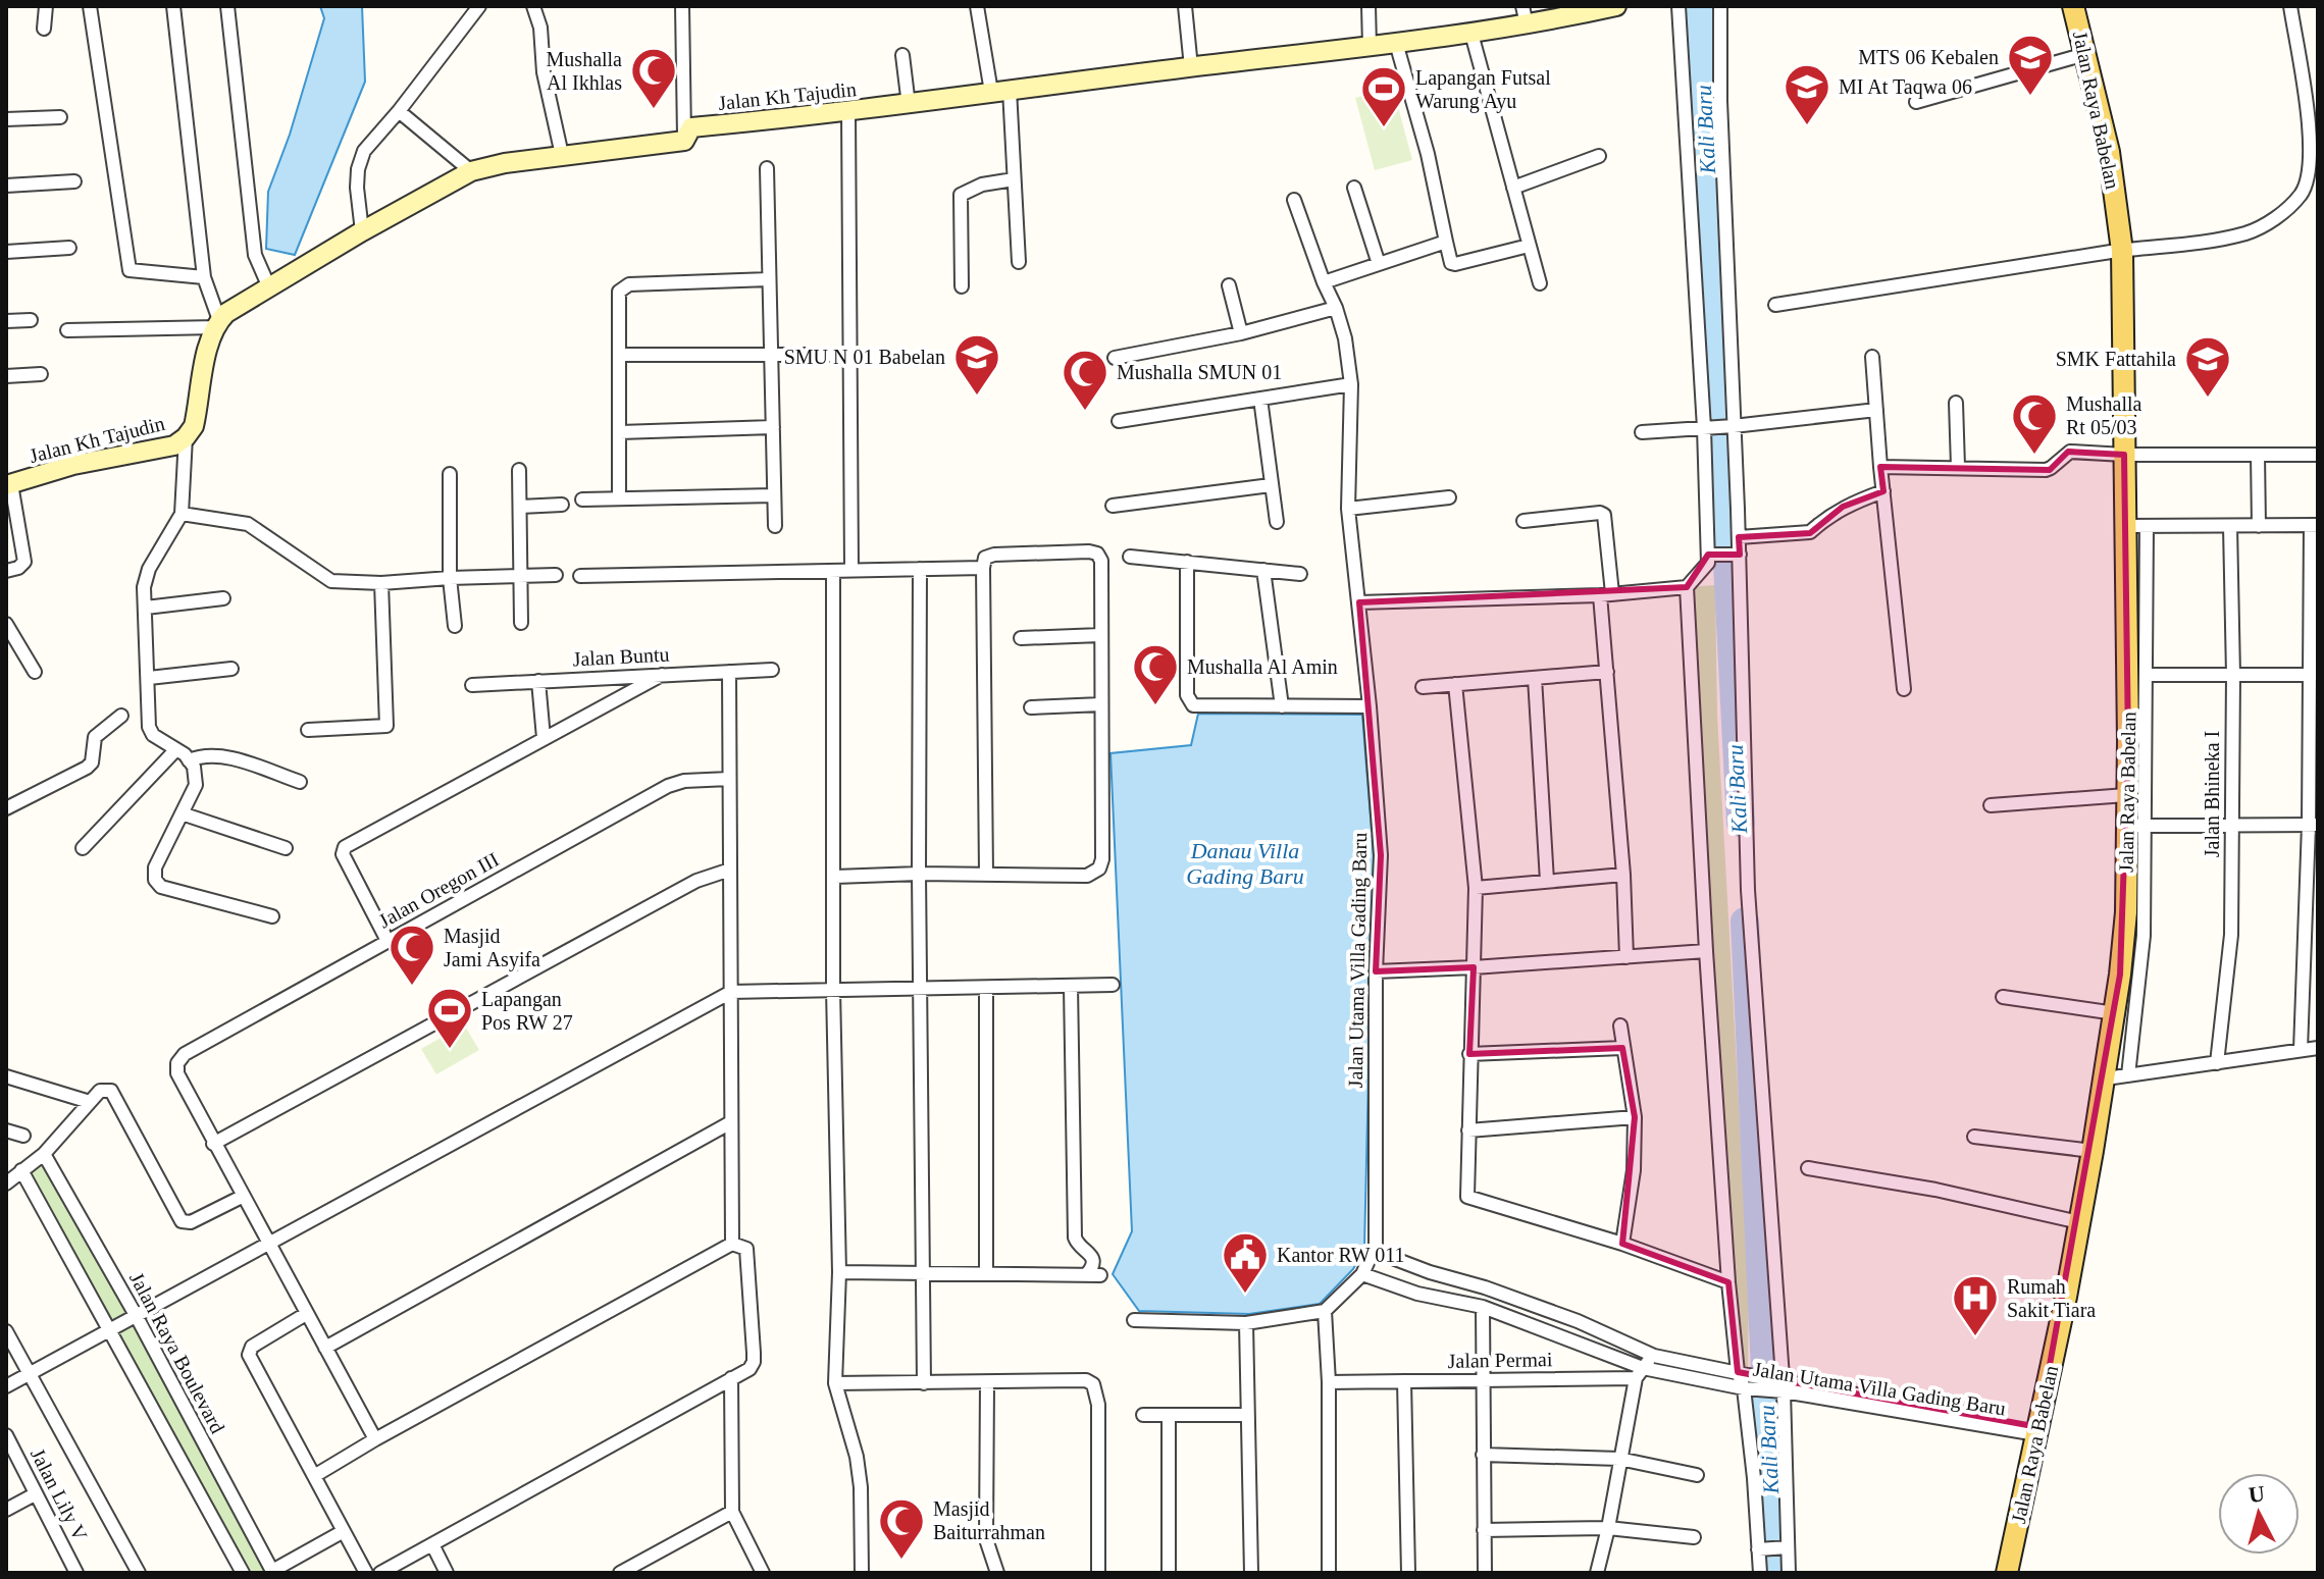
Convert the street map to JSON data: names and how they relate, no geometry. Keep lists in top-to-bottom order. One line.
{"streets":{"main road":["Jalan Raya Babelan"],"street":["Jalan Kh Tajudin","Jalan Buntu","Jalan Bhineka I","Jalan Oregon III","Jalan Utama Villa Gading Baru","Jalan Raya Boulevard","Jalan Permai","Jalan Lily V"]},"crossings":[["Jalan Raya Babelan","Jalan Utama Villa Gading Baru"],["Jalan Utama Villa Gading Baru","Jalan Permai"]],"water":["Kali Baru","Danau Villa Gading Baru"],"places":{"school or university":["MTS 06 Kebalen","MI At Taqwa 06","SMU N 01 Babelan","SMK Fattahila"],"mosque":["Mushalla Al Ikhlas","Mushalla SMUN 01","Mushalla Rt 05/03","Mushalla Al Amin","Masjid Jami Asyifa","Masjid Baiturrahman"],"sports":["Lapangan Futsal Warung Ayu","Lapangan Pos RW 27"],"public building":["Kantor RW 011"],"hospital":["Rumah Sakit Tiara"]},"north":"top"}
